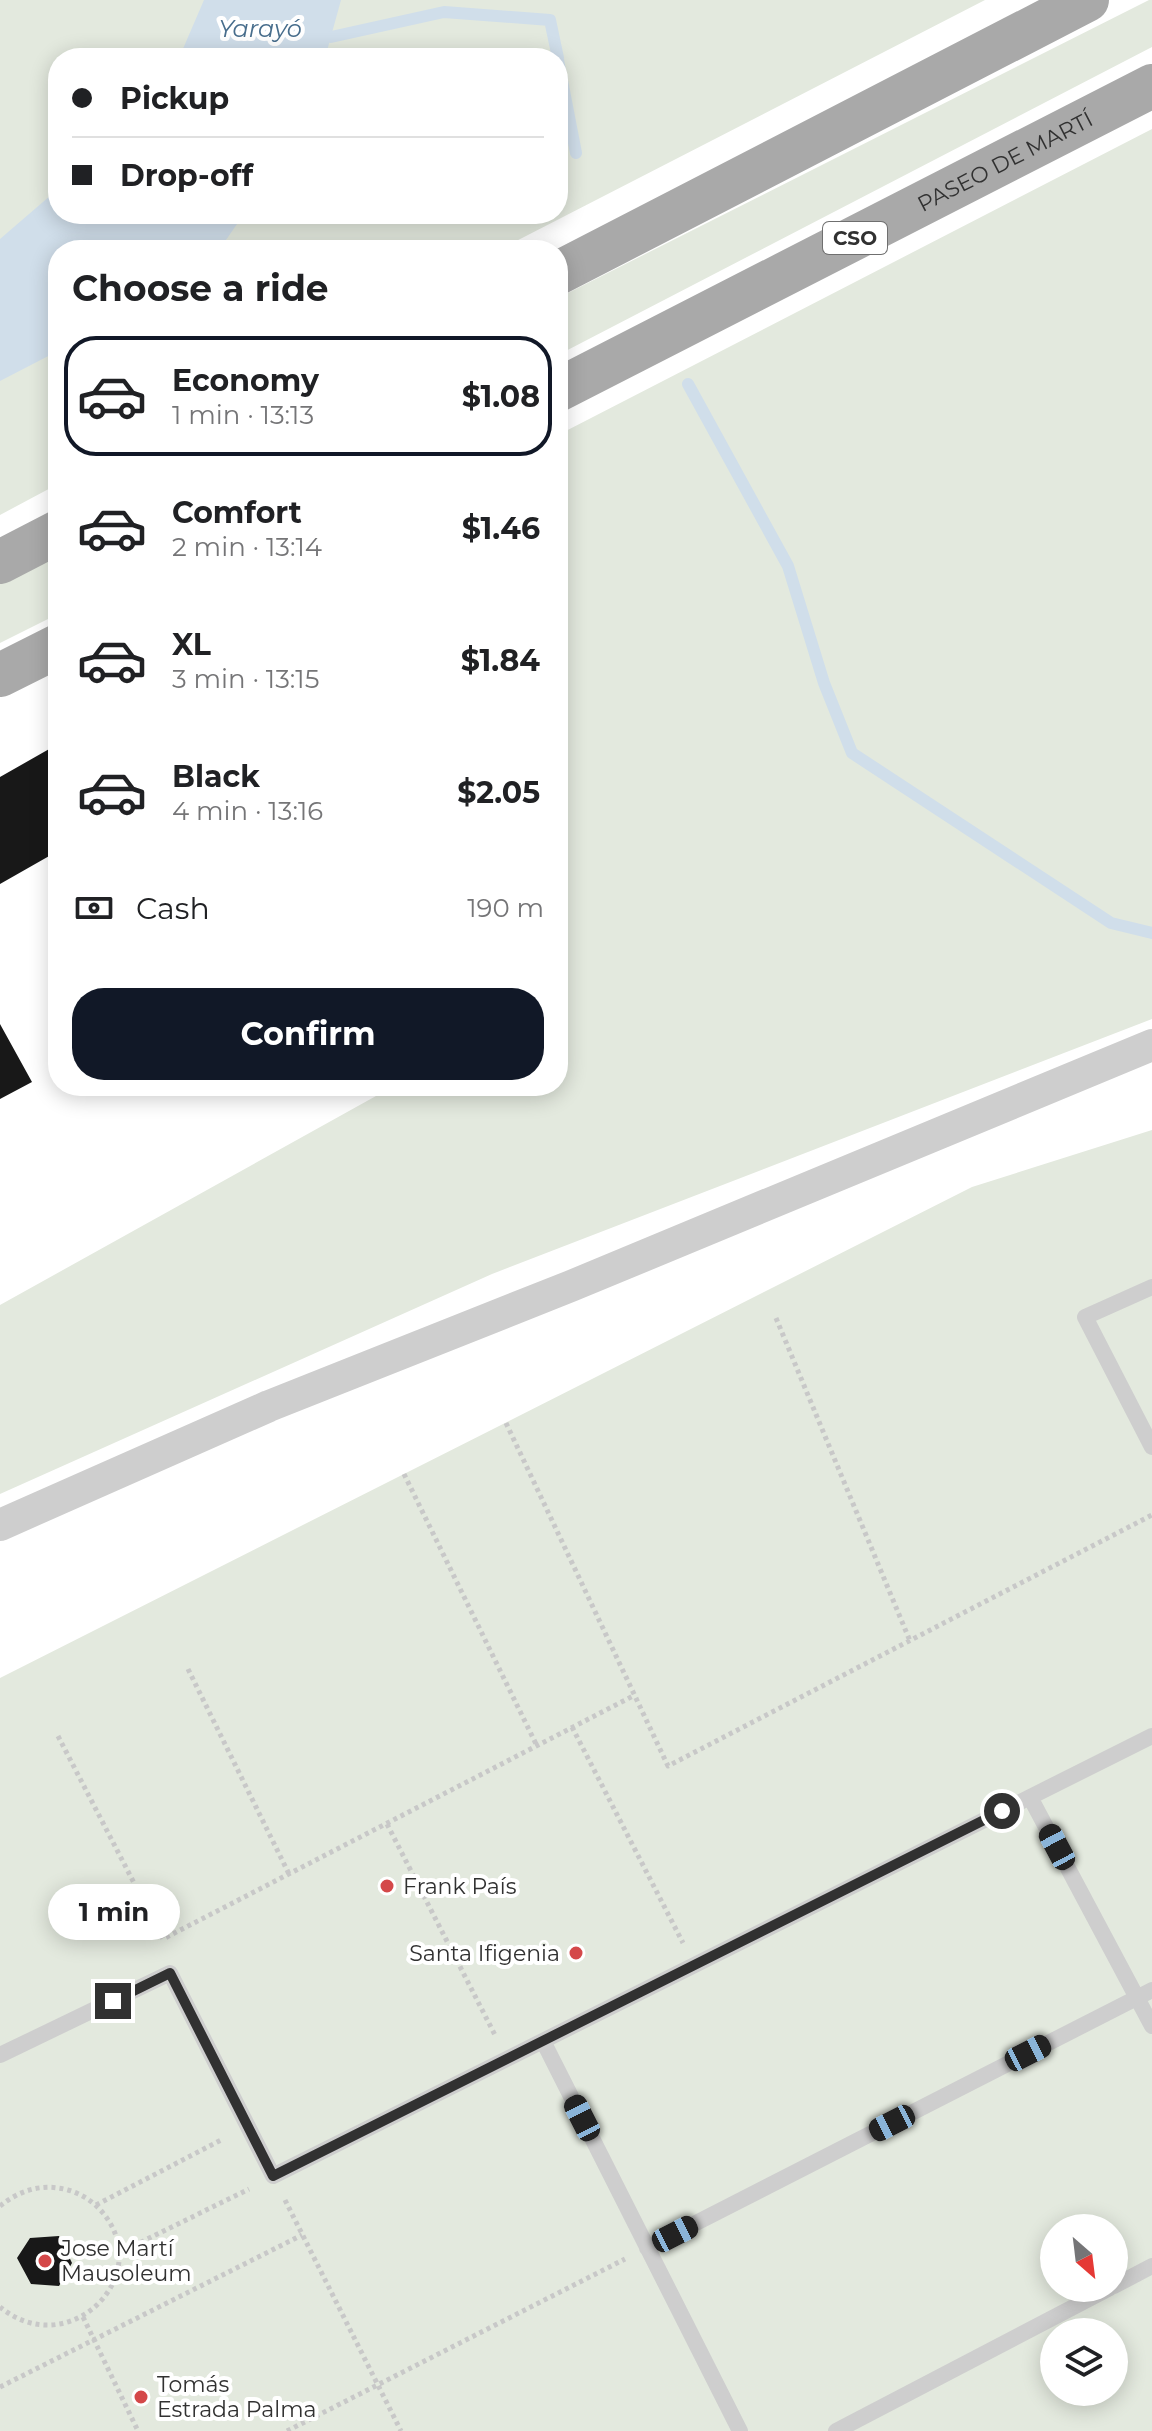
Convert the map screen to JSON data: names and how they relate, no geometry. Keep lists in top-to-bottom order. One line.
{"streets":{"main road":["PASEO DE MARTÍ","CSO"]},"water":["Yarayó"],"places":["Frank País","Santa Ifigenia","Jose Martí Mausoleum","Tomás Estrada Palma"],"north":"bottom right","page":{"banner":["Pickup","Drop-off"],"heading":"Choose a ride","list":[{"name":"Economy","note":"1 min · 13:13","value":"$1.08"},{"name":"Comfort","note":"2 min · 13:14","value":"$1.46"},{"name":"XL","note":"3 min · 13:15","value":"$1.84"},{"name":"Black","note":"4 min · 13:16","value":"$2.05"}],"pay":["Cash","190 m"],"buttons":"Confirm","bubble":"1 min"}}
